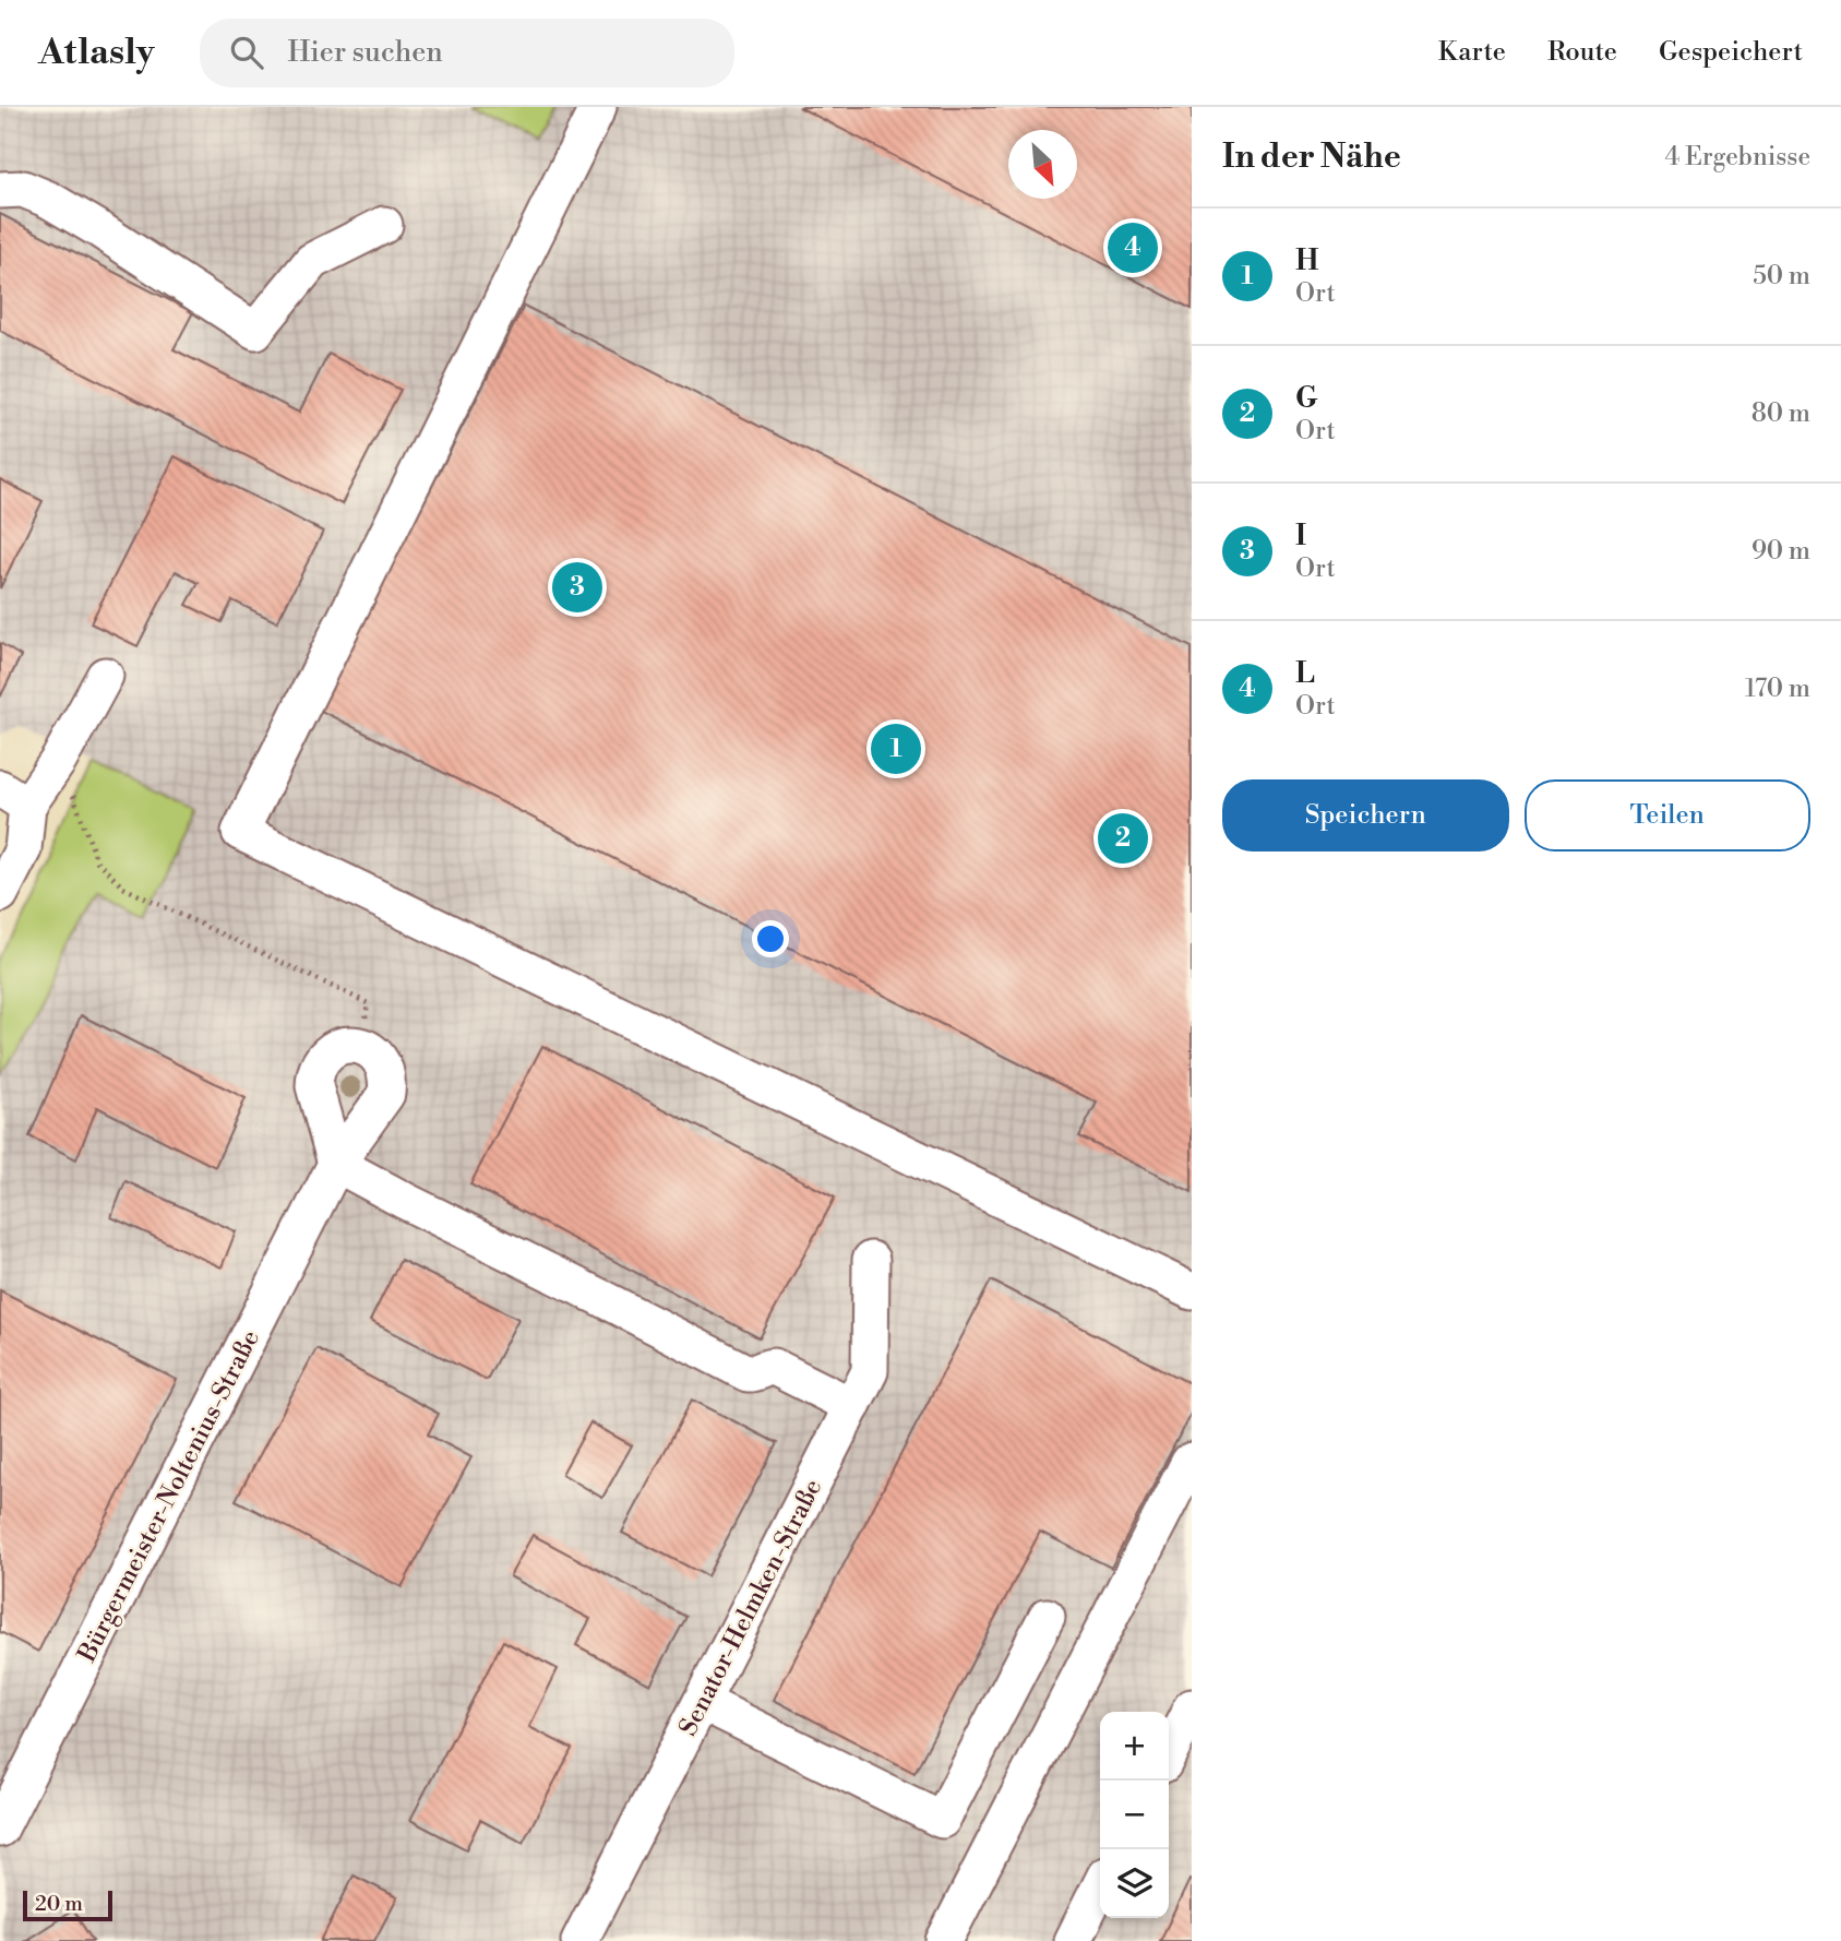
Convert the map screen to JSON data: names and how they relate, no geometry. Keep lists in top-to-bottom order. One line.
{"streets":{"street":["Bürgermeister-Noltenius-Straße","Senator-Helmken-Straße"]},"scale_bar":"20 m","north":"bottom right","page":{"header":"Atlasly","search":"Hier suchen","nav":["Karte","Route","Gespeichert"],"heading":["In der Nähe","4 Ergebnisse"],"list":[{"mark":"1","name":"H","note":"Ort","value":"50 m"},{"mark":"2","name":"G","note":"Ort","value":"80 m"},{"mark":"3","name":"I","note":"Ort","value":"90 m"},{"mark":"4","name":"L","note":"Ort","value":"170 m"}],"pins":["4","3","1","2"],"buttons":["Speichern","Teilen"],"map_buttons":["+","−"],"scale":"20 m"}}
